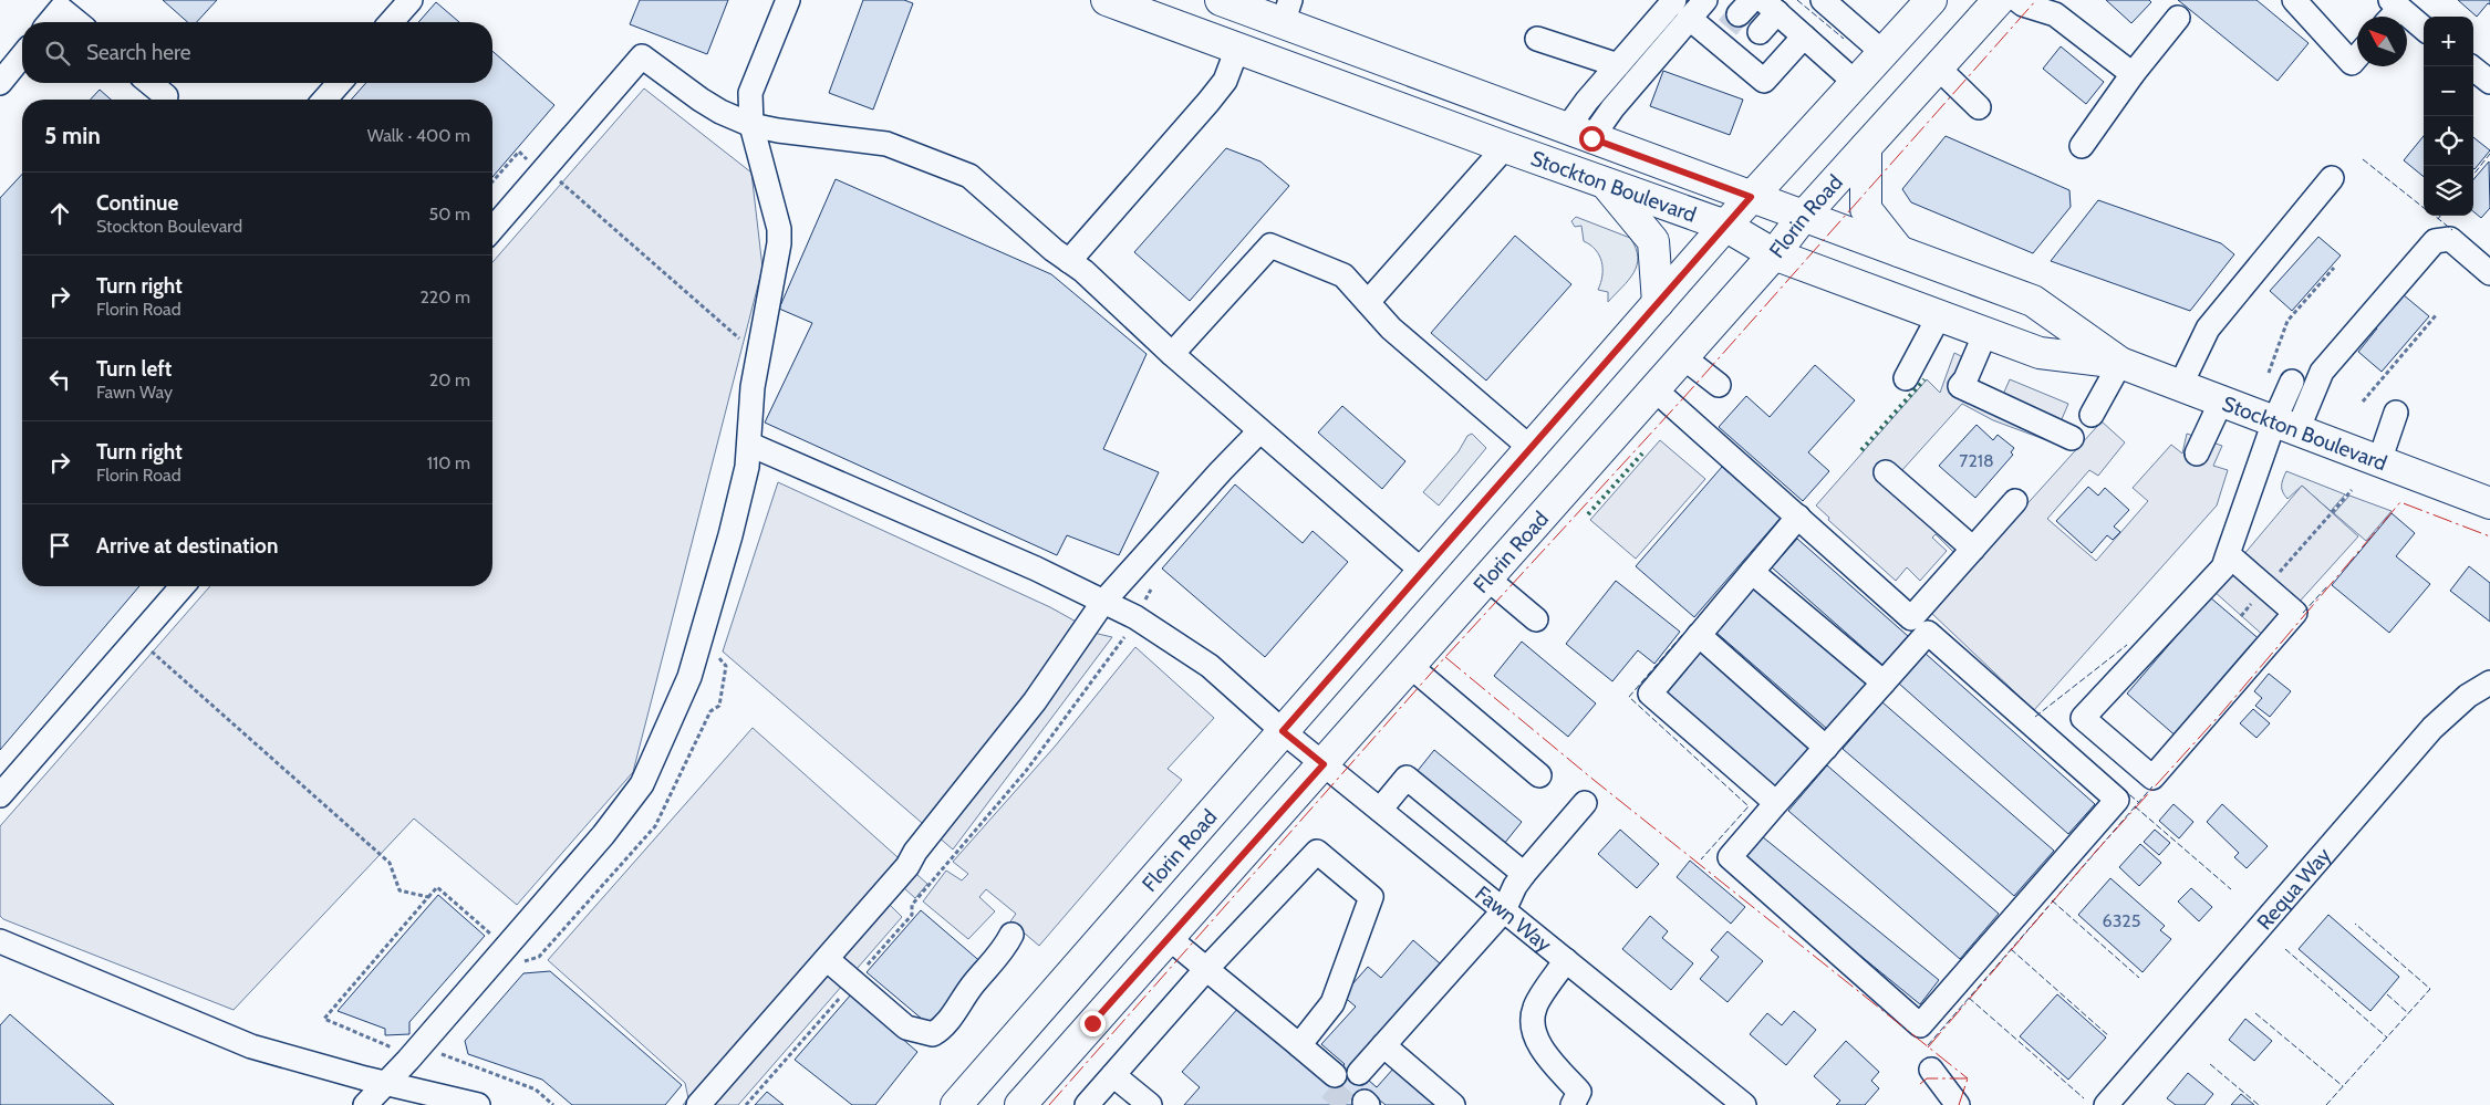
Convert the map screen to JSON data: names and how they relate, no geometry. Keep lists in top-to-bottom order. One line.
{"streets":{"main road":["Stockton Boulevard","Florin Road"],"street":["Requa Way","Fawn Way"]},"crossings":[["Stockton Boulevard","Florin Road"],["Florin Road","Fawn Way"]],"house_numbers":["7218","6325"],"north":"top left","page":{"map_buttons":["+","−"],"search":"Search here","heading":["5 min","Walk · 400 m"],"list":[["Continue","Stockton Boulevard","50 m"],["Turn right","Florin Road","220 m"],["Turn left","Fawn Way","20 m"],["Turn right","Florin Road","110 m"],"Arrive at destination"]}}
